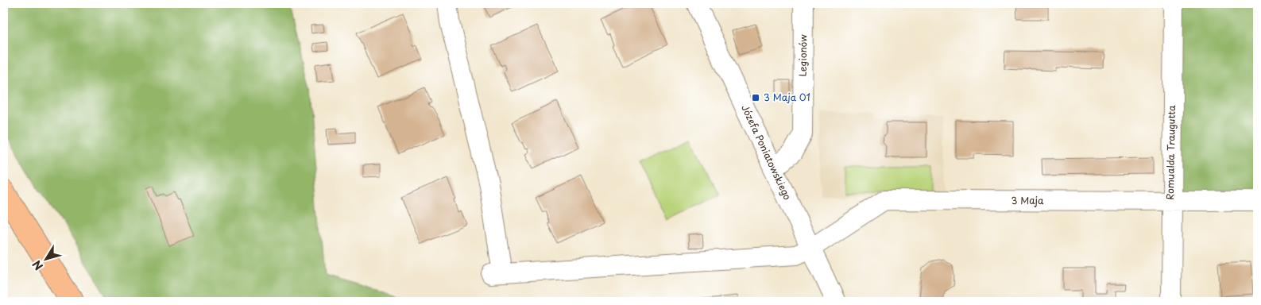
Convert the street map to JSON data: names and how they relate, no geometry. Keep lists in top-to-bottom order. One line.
{"streets":{"street":["Legionów","Józefa Poniatowskiego","Romualda Traugutta","3 Maja"]},"crossings":[["Legionów","Józefa Poniatowskiego"],["Józefa Poniatowskiego","3 Maja"],["Romualda Traugutta","3 Maja"]],"places":{"transit":["3 Maja 01"]},"north":"bottom left"}
